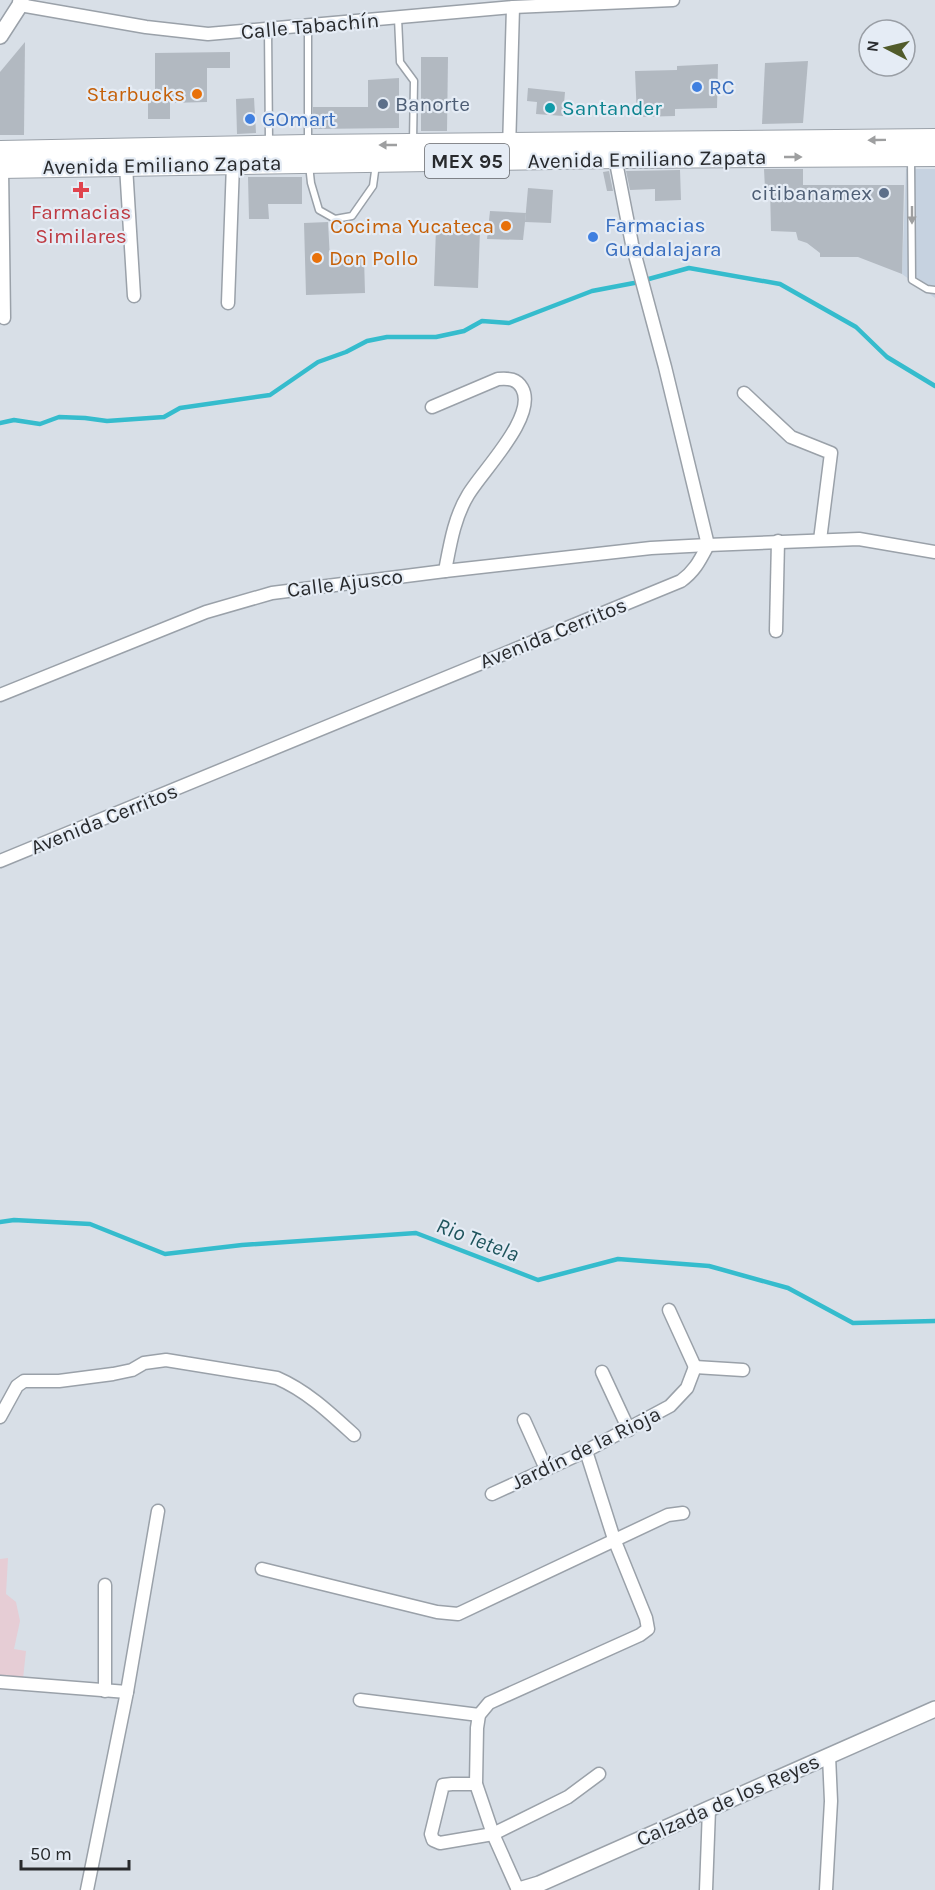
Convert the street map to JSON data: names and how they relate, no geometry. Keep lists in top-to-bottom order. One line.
{"streets":{"main road":["Avenida Emiliano Zapata","MEX 95"],"street":["Calle Tabachín","Calle Ajusco","Avenida Cerritos","Jardín de la Rioja","Calzada de los Reyes"]},"crossings":[["Calle Ajusco","Avenida Cerritos"]],"water":["Rio Tetela"],"places":{"other":["RC","Starbucks","Banorte","Santander","GOmart","citibanamex","Cocima Yucateca","Farmacias Guadalajara","Don Pollo"],"health":["Farmacias Similares"]},"scale_bar":"50 m","north":"left"}
